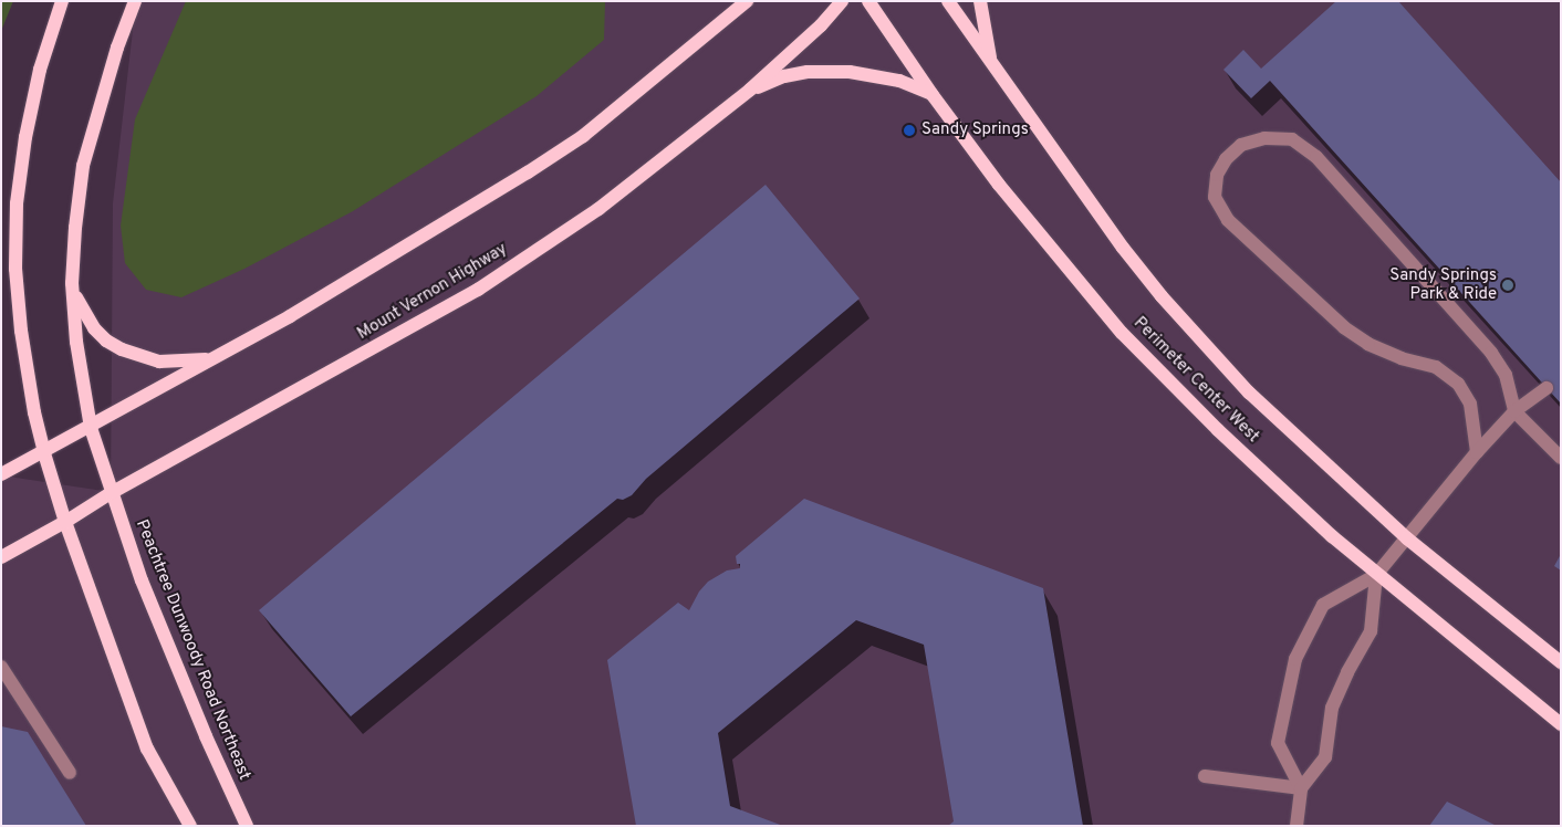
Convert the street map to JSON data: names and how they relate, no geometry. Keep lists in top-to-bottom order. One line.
{"streets":{"main road":["Mount Vernon Highway","Perimeter Center West","Peachtree Dunwoody Road Northeast"]},"crossings":[["Mount Vernon Highway","Peachtree Dunwoody Road Northeast"]],"places":["Sandy Springs","Sandy Springs Park & Ride"]}
